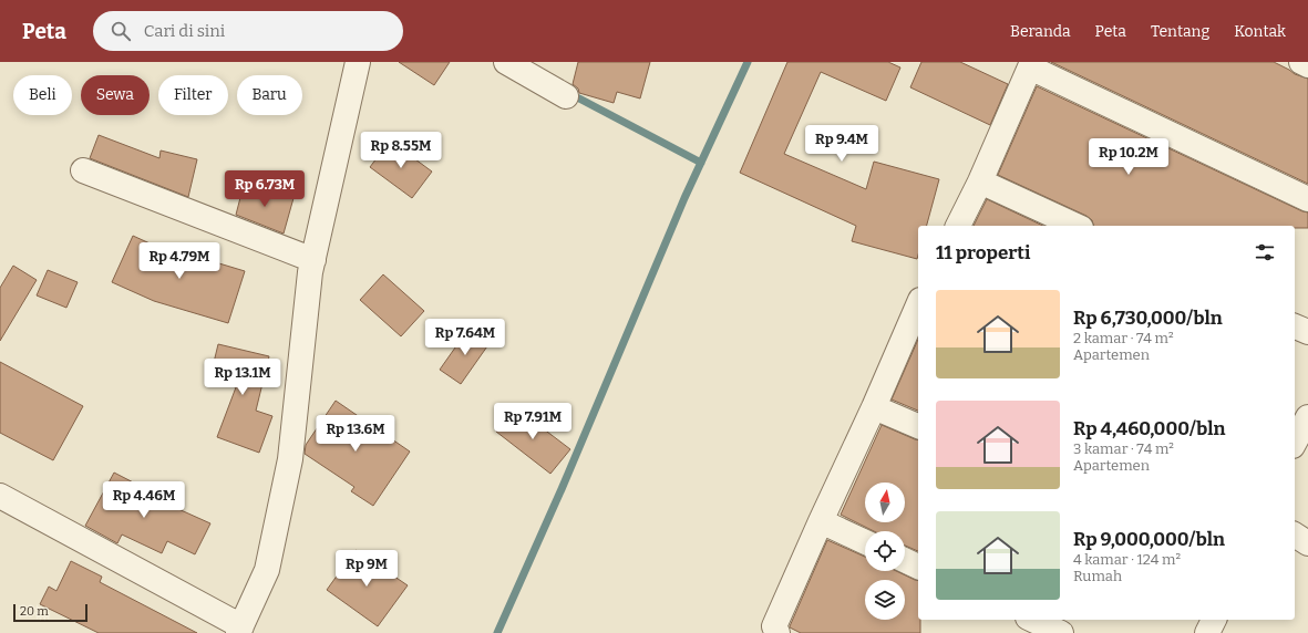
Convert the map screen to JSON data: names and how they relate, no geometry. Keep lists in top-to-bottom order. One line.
{"scale_bar":"20 m","north":"top","page":{"header":"Peta","search":"Cari di sini","nav":["Beranda","Peta","Tentang","Kontak"],"chip":["Beli","Sewa","Filter","Baru"],"price":["Rp 9.4M","Rp 8.55M","Rp 10.2M","Rp 6.73M","Rp 4.79M","Rp 7.64M","Rp 13.1M","Rp 7.91M","Rp 13.6M","Rp 4.46M","Rp 9M"],"heading":"11 properti","list":[{"name":"Rp 6,730,000/bln","note":"2 kamar · 74 m² · Apartemen"},{"name":"Rp 4,460,000/bln","note":"3 kamar · 74 m² · Apartemen"},{"name":"Rp 9,000,000/bln","note":"4 kamar · 124 m² · Rumah"}],"scale":"20 m"}}
